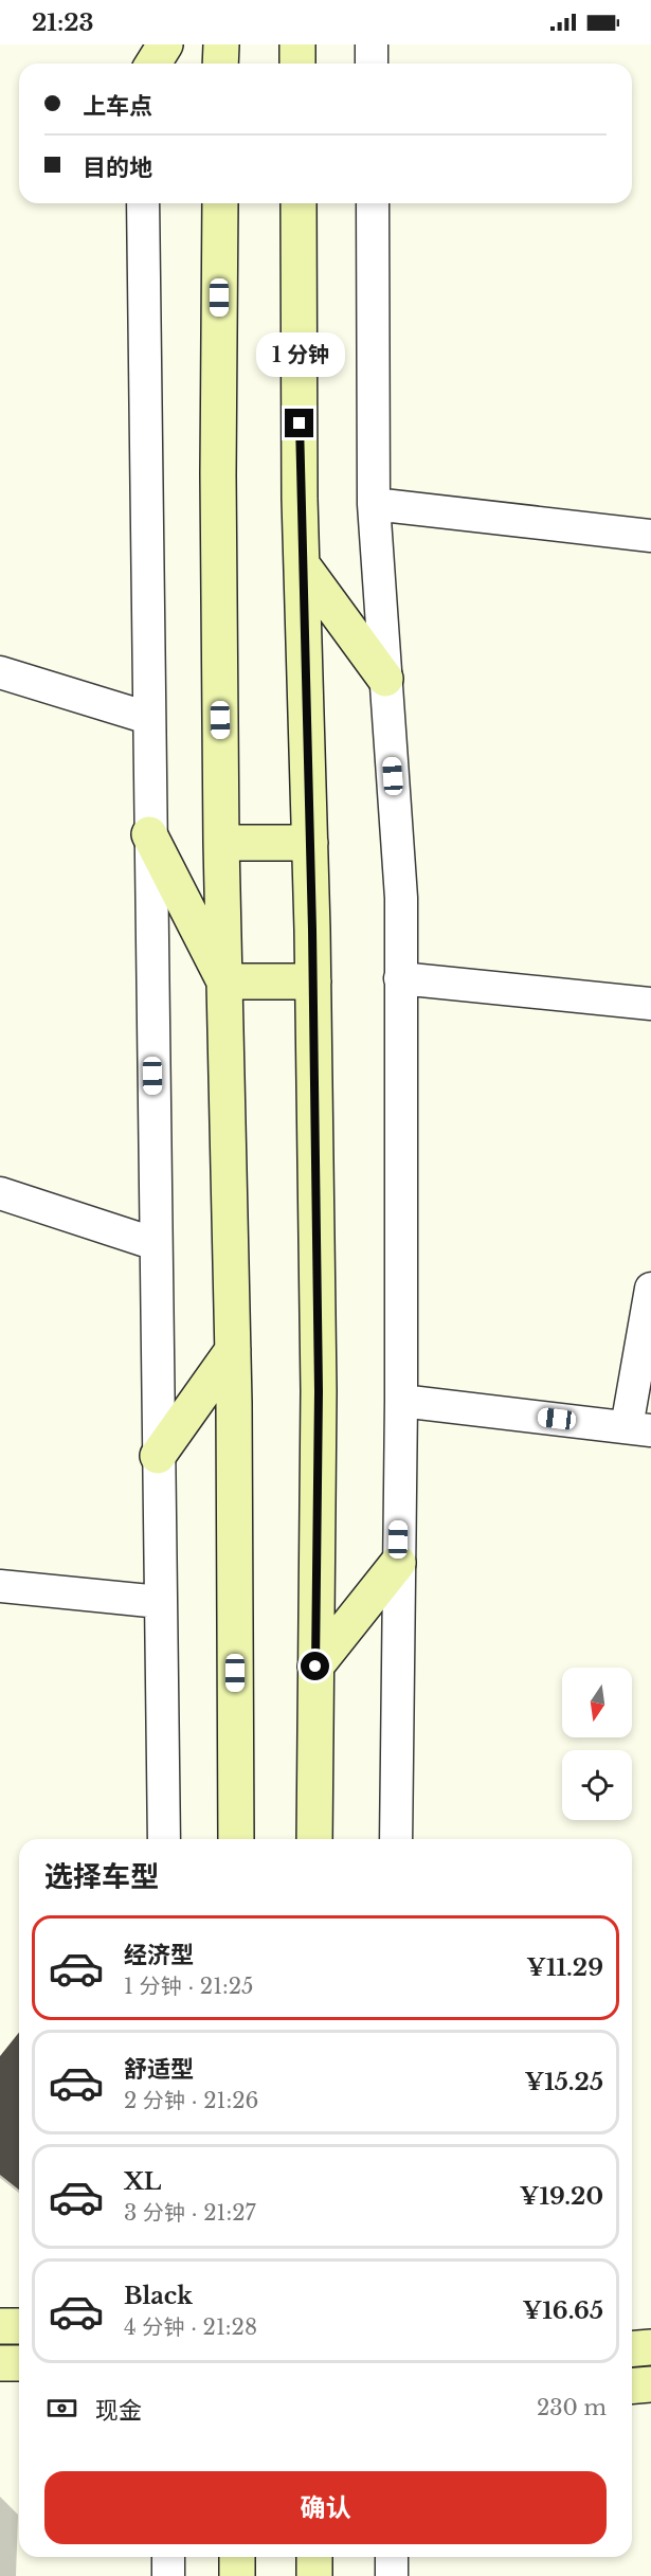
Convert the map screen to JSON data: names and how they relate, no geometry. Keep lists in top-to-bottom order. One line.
{"north":"bottom","page":{"status":"21:23","banner":["上车点","目的地"],"bubble":"1 分钟","heading":"选择车型","list":[{"name":"经济型","note":"1 分钟 · 21:25","value":"¥11.29"},{"name":"舒适型","note":"2 分钟 · 21:26","value":"¥15.25"},{"name":"XL","note":"3 分钟 · 21:27","value":"¥19.20"},{"name":"Black","note":"4 分钟 · 21:28","value":"¥16.65"}],"pay":["现金","230 m"],"buttons":"确认"}}
